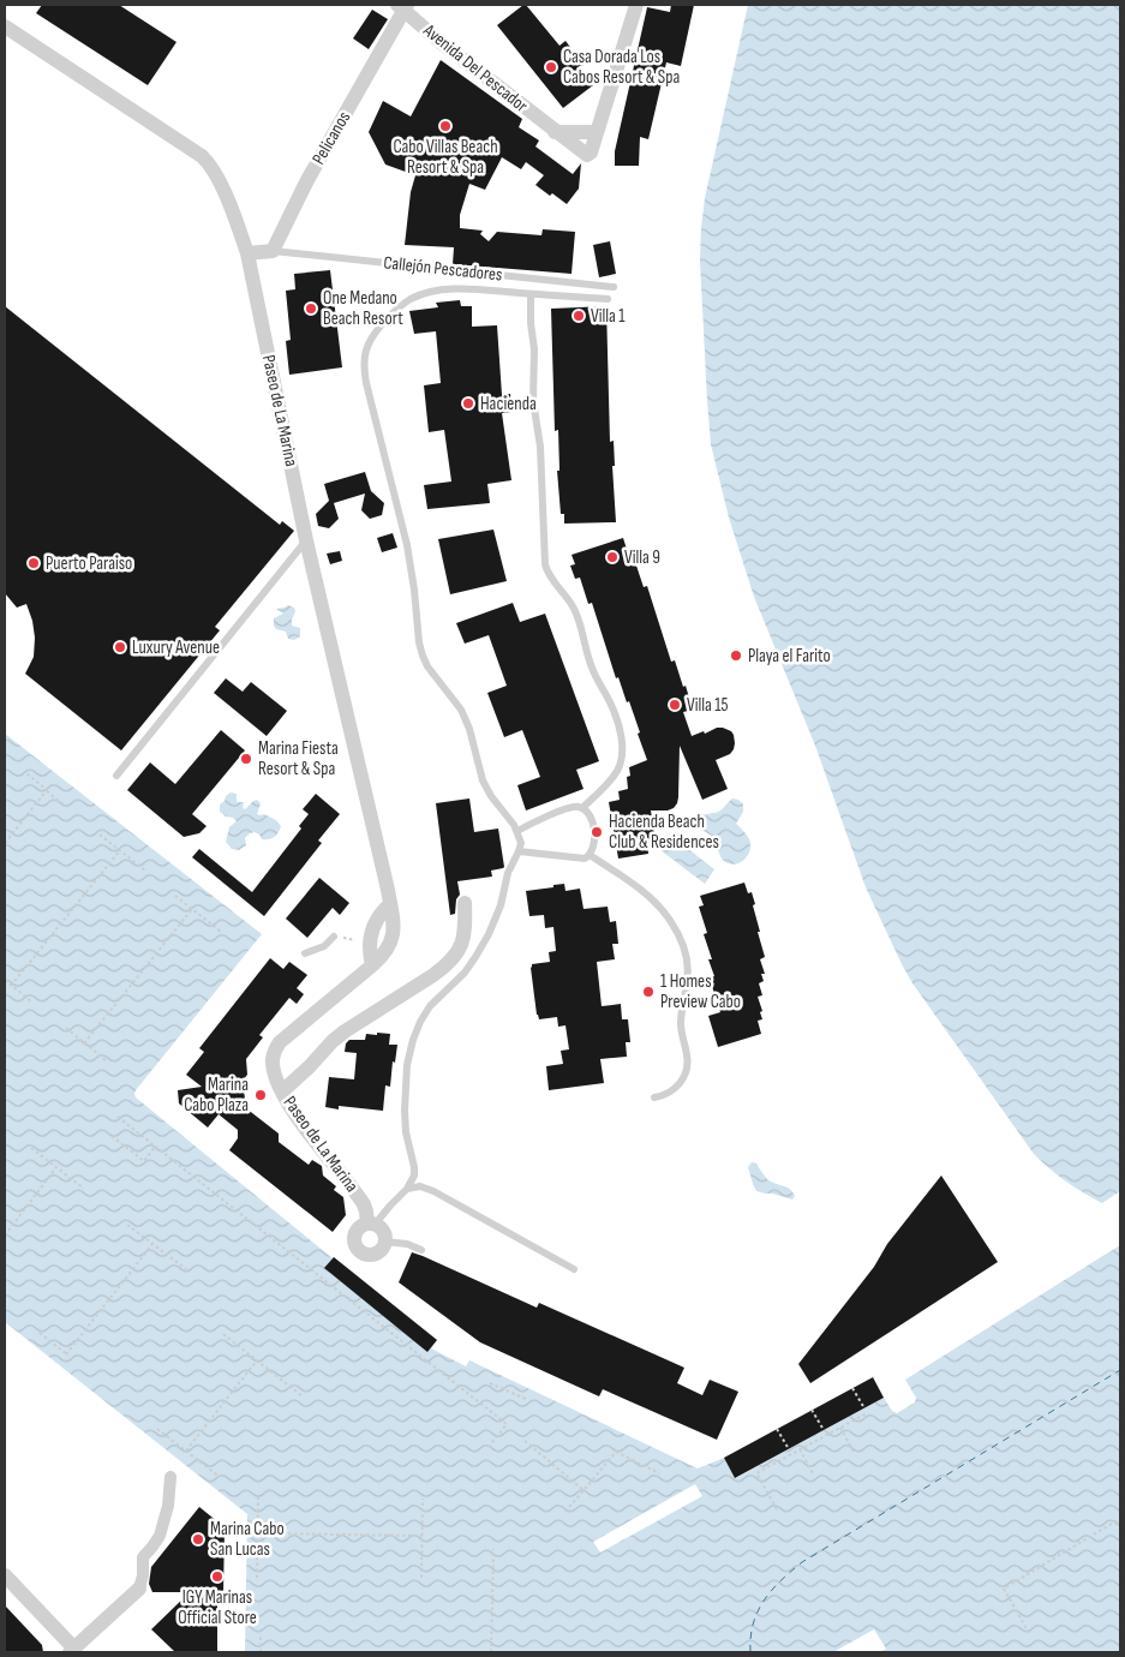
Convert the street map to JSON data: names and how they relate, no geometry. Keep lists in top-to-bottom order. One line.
{"streets":{"street":["Avenida Del Pescador","Pelicanos","Paseo de La Marina"],"lane":["Callejón Pescadores"]},"crossings":[["Avenida Del Pescador","Pelicanos"],["Pelicanos","Callejón Pescadores"]],"places":["Casa Dorada Los Cabos Resort & Spa","Cabo Villas Beach Resort & Spa","One Medano Beach Resort","Villa 1","Hacienda","Villa 9","Puerto Paraiso","Luxury Avenue","Playa el Farito","Villa 15","Marina Fiesta Resort & Spa","Hacienda Beach Club & Residences","1 Homes Preview Cabo","Marina Cabo Plaza","Marina Cabo San Lucas","IGY Marinas Official Store"]}
